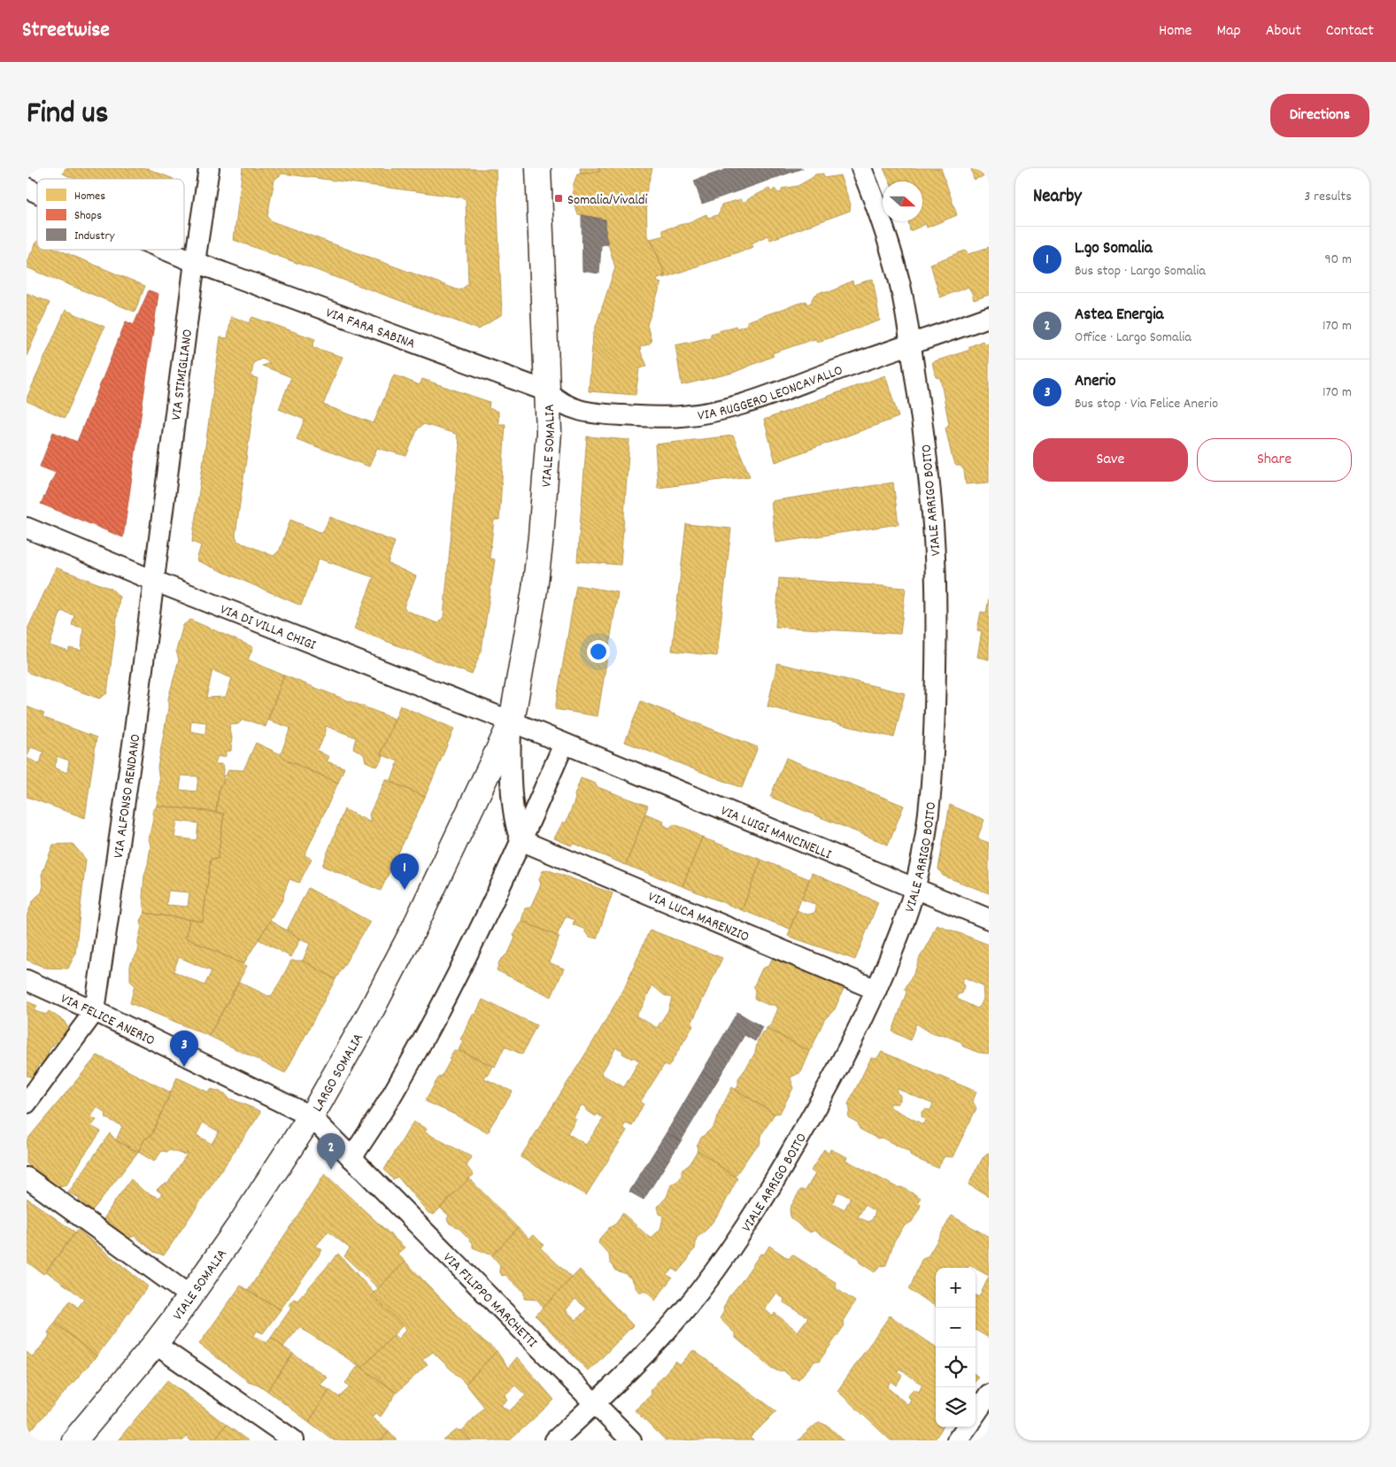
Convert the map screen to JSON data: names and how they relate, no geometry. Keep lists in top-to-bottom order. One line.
{"streets":{"main road":["VIALE SOMALIA","LARGO SOMALIA"],"street":["VIA FARA SABINA","VIA STIMIGLIANO","VIA RUGGERO LEONCAVALLO","VIALE ARRIGO BOITO","VIA DI VILLA CHIGI","VIA ALFONSO RENDANO","VIA LUIGI MANCINELLI","VIA LUCA MARENZIO","VIA FELICE ANERIO","VIA FILIPPO MARCHETTI"]},"crossings":[["VIA FARA SABINA","VIA STIMIGLIANO"],["VIA FARA SABINA","VIA RUGGERO LEONCAVALLO"],["VIA FARA SABINA","VIALE SOMALIA"],["VIA STIMIGLIANO","VIA DI VILLA CHIGI"],["VIA STIMIGLIANO","VIA ALFONSO RENDANO"],["VIA RUGGERO LEONCAVALLO","VIALE SOMALIA"],["VIA RUGGERO LEONCAVALLO","VIALE ARRIGO BOITO"],["VIALE SOMALIA","VIA DI VILLA CHIGI"],["VIALE SOMALIA","VIA FELICE ANERIO"],["VIALE SOMALIA","LARGO SOMALIA"],["VIALE ARRIGO BOITO","VIA LUIGI MANCINELLI"],["VIALE ARRIGO BOITO","VIA LUCA MARENZIO"],["VIALE ARRIGO BOITO","VIA FILIPPO MARCHETTI"],["VIA DI VILLA CHIGI","VIA ALFONSO RENDANO"],["VIA DI VILLA CHIGI","LARGO SOMALIA"],["VIA ALFONSO RENDANO","VIA FELICE ANERIO"],["VIA FELICE ANERIO","LARGO SOMALIA"],["LARGO SOMALIA","VIA FILIPPO MARCHETTI"]],"places":{"transit":["Somalia/Vivaldi"]},"legend":["Homes","Shops","Industry"],"north":"right","page":{"header":"Streetwise","nav":["Home","Map","About","Contact"],"title":"Find us","buttons":["Directions",["Save","Share"]],"heading":["Nearby","3 results"],"list":[{"mark":"1","name":"L.go Somalia","note":"Bus stop · Largo Somalia","value":"90 m"},{"mark":"2","name":"Astea Energia","note":"Office · Largo Somalia","value":"170 m"},{"mark":"3","name":"Anerio","note":"Bus stop · Via Felice Anerio","value":"170 m"}],"pins":["1","3","2"],"map_buttons":["+","−"]}}
